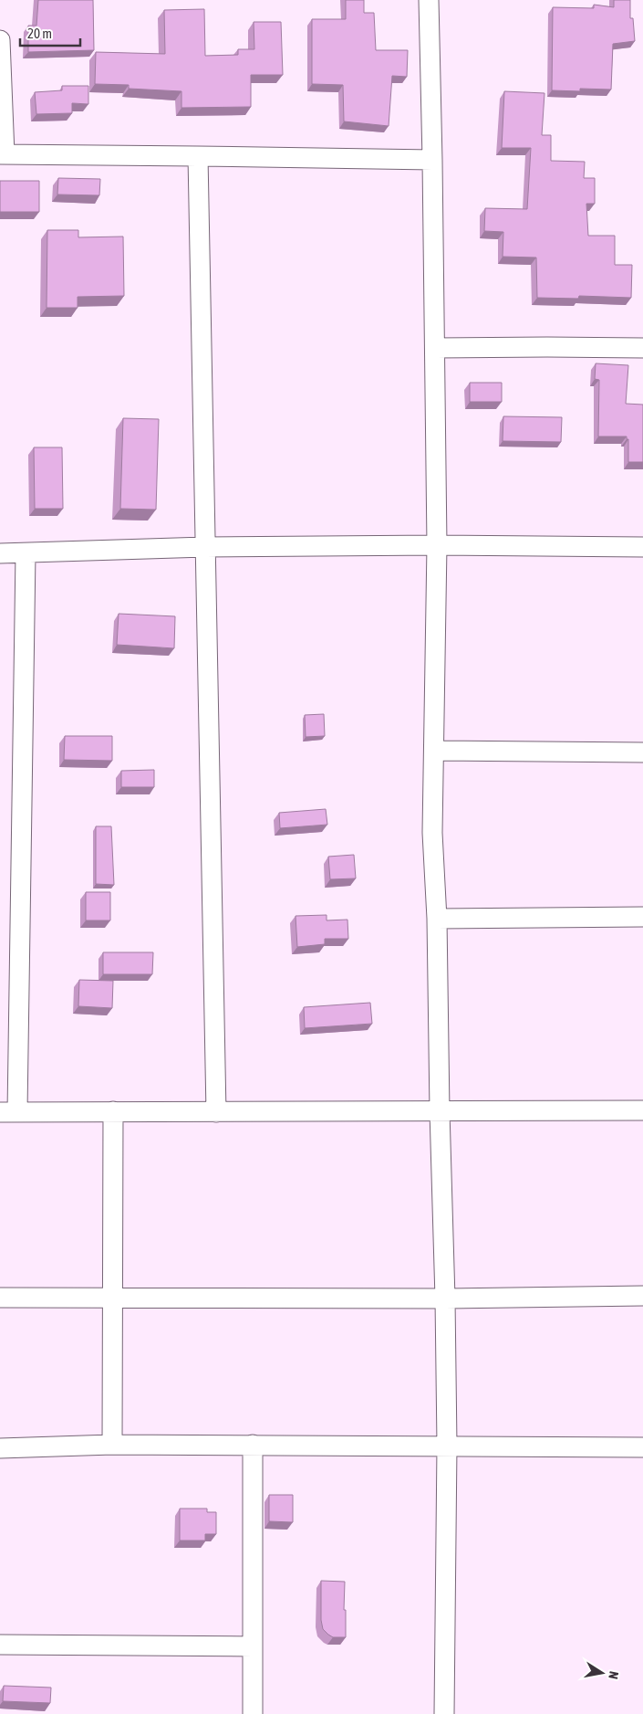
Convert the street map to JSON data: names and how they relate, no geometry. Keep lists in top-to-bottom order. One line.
{"scale_bar":"20 m","north":"right"}
